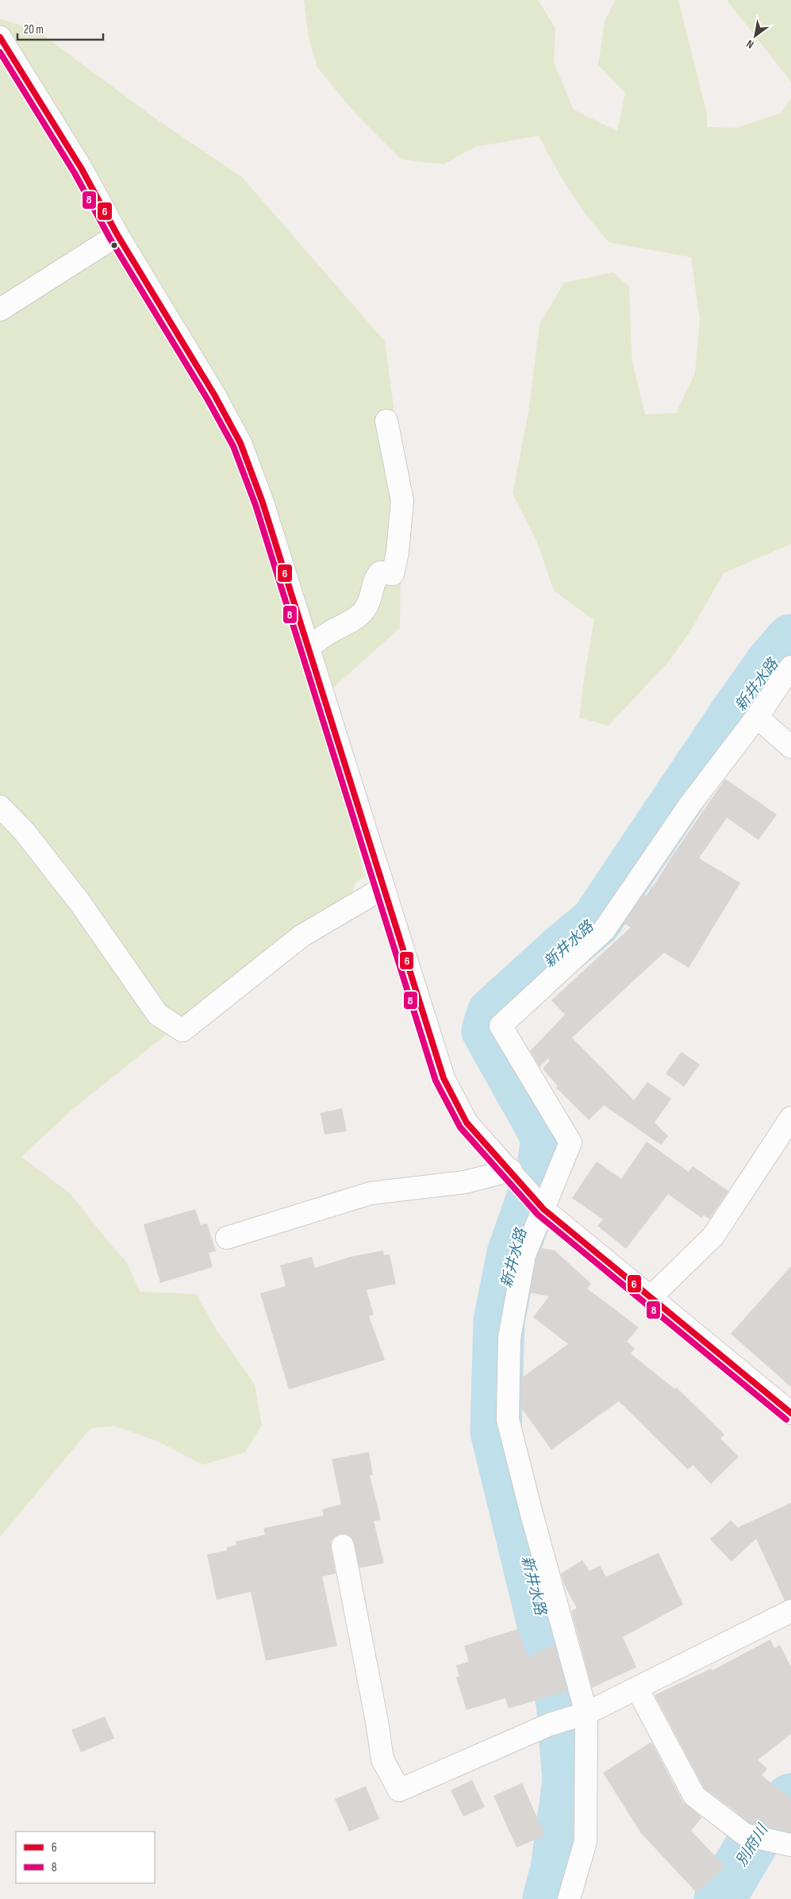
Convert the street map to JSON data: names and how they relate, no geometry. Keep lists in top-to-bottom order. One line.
{"water":["新井水路","別府川"],"lines":["transit line 6","transit line 8"],"legend":["6","8"],"scale_bar":"20 m","north":"bottom left"}
